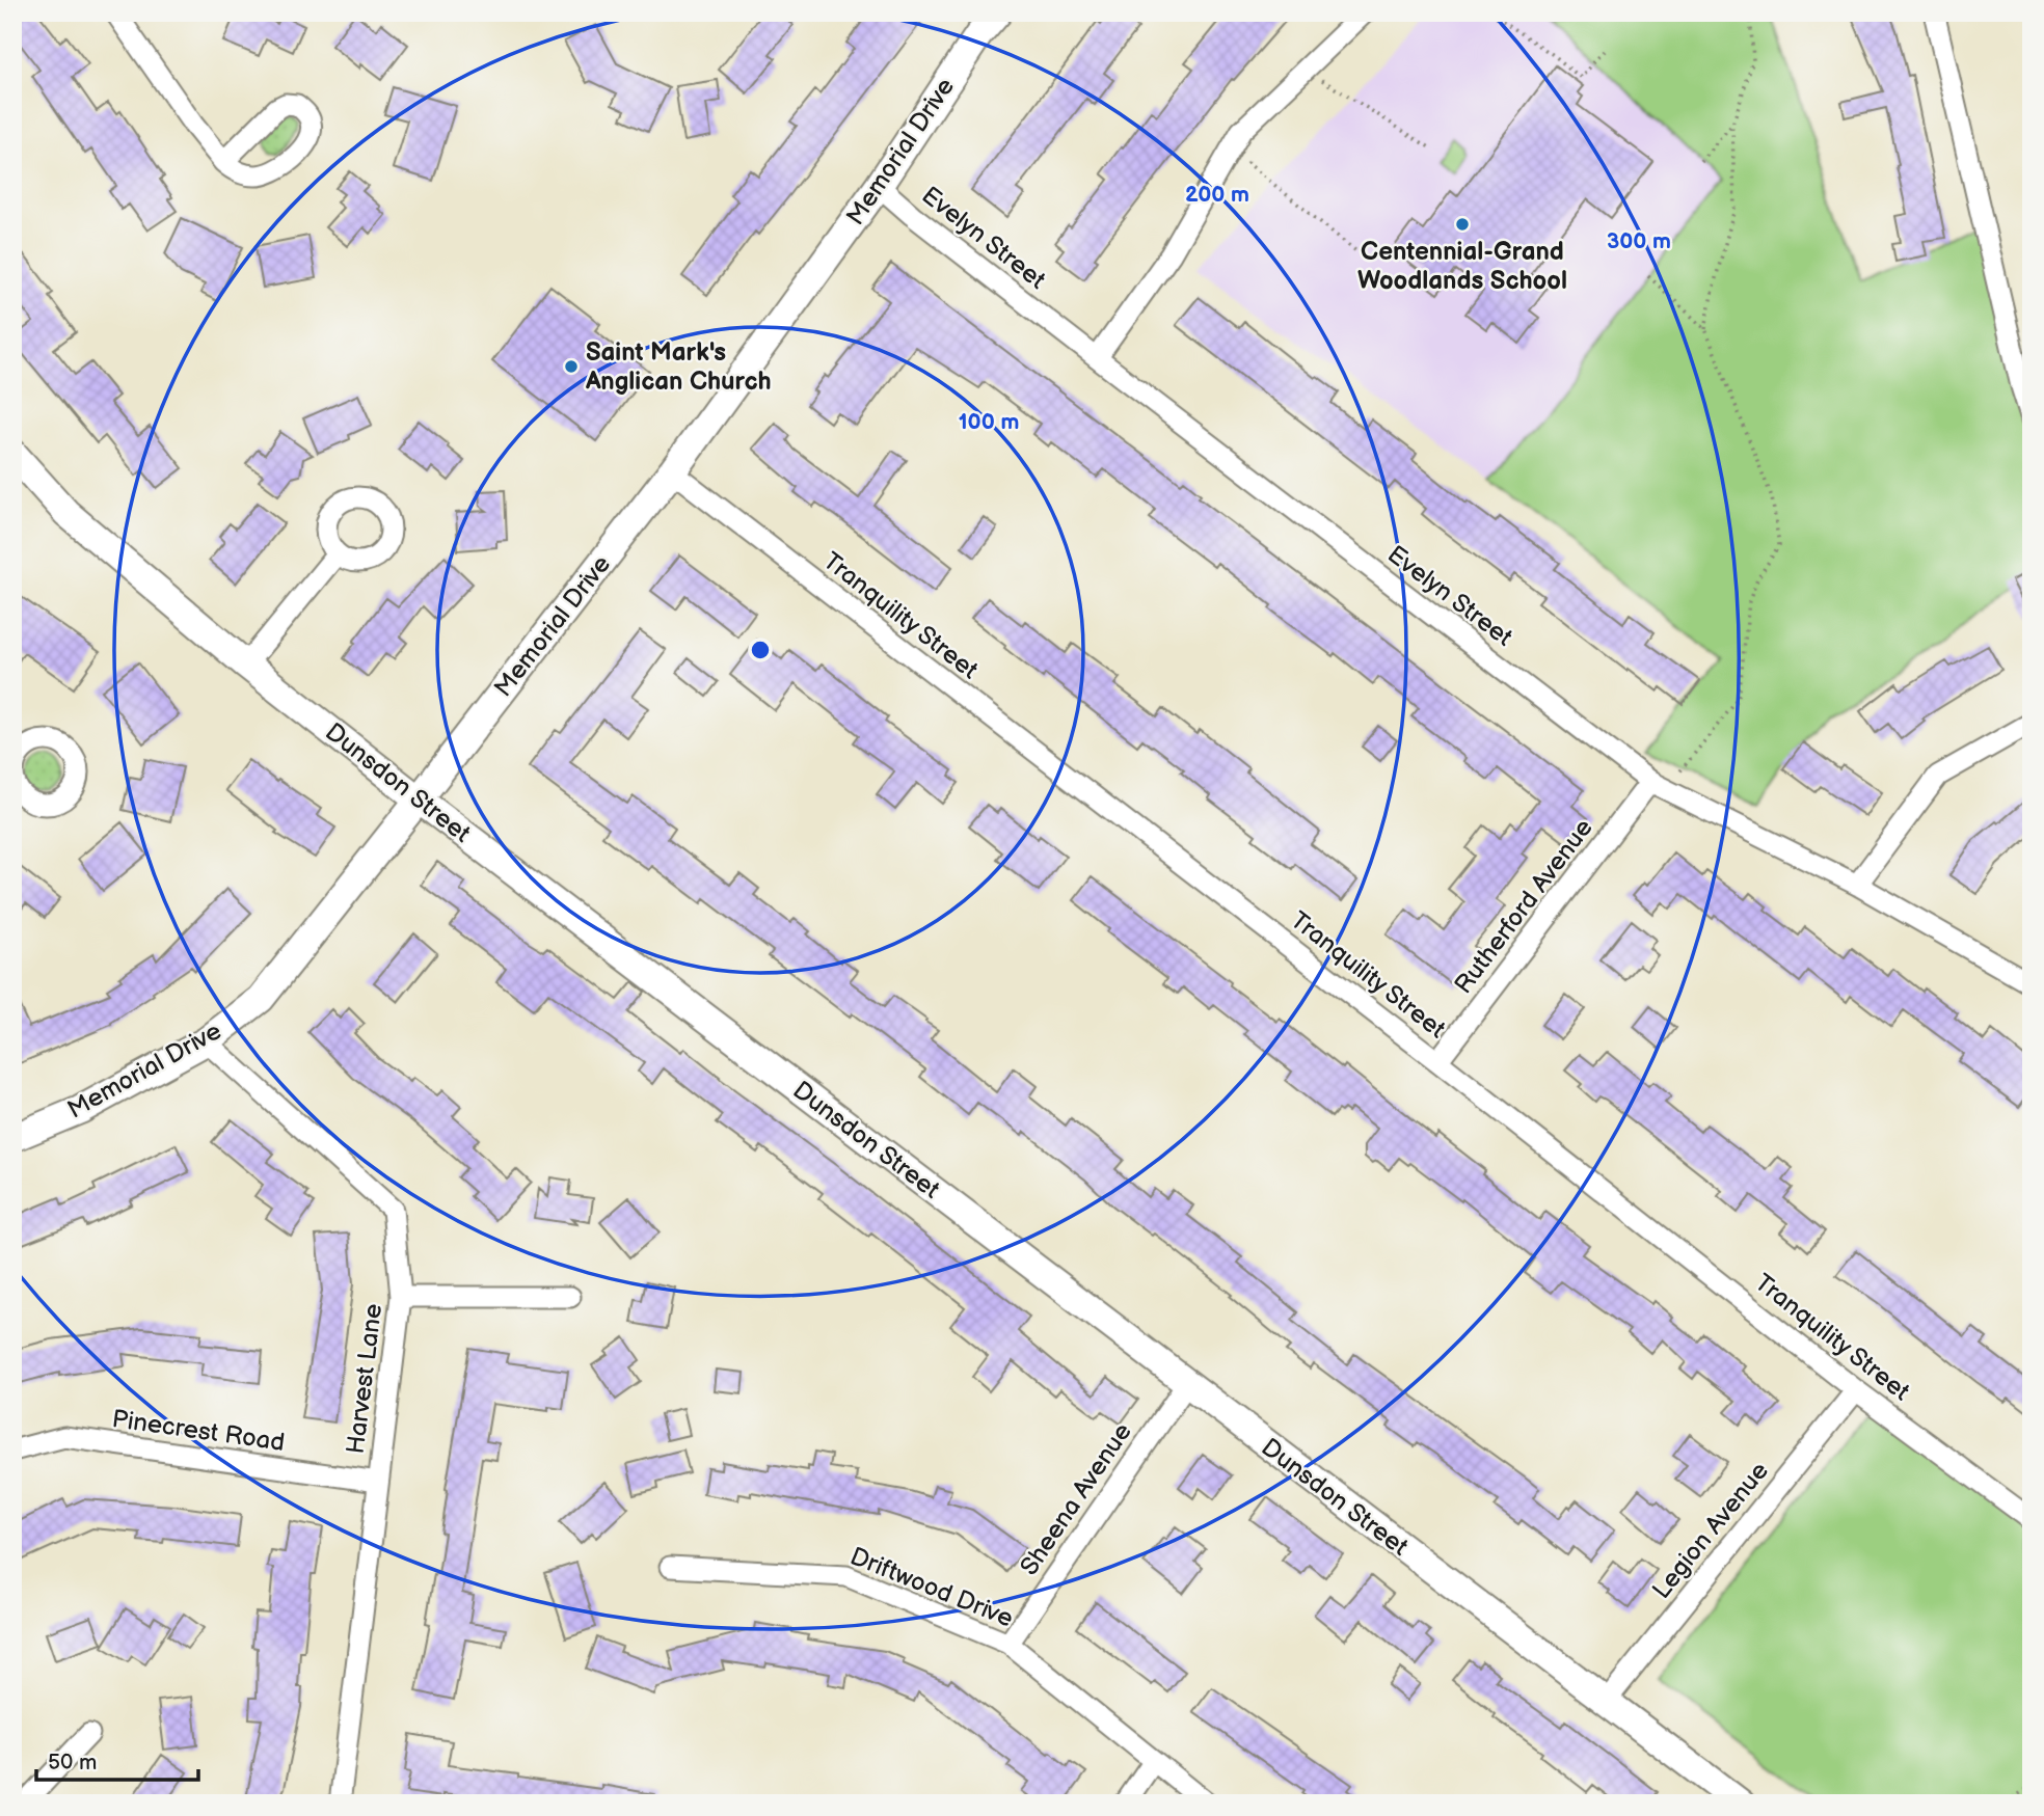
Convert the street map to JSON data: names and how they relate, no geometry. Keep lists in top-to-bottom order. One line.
{"streets":{"main road":["Memorial Drive","Dunsdon Street"],"street":["Evelyn Street","Tranquility Street","Rutherford Avenue","Harvest Lane","Pinecrest Road","Sheena Avenue","Legion Avenue","Driftwood Drive"]},"crossings":[["Memorial Drive","Evelyn Street"],["Memorial Drive","Tranquility Street"],["Memorial Drive","Dunsdon Street"],["Memorial Drive","Harvest Lane"],["Evelyn Street","Rutherford Avenue"],["Tranquility Street","Rutherford Avenue"],["Tranquility Street","Legion Avenue"],["Dunsdon Street","Sheena Avenue"],["Dunsdon Street","Legion Avenue"],["Harvest Lane","Pinecrest Road"],["Sheena Avenue","Driftwood Drive"]],"places":["Centennial-Grand Woodlands School","Saint Mark's Anglican Church"],"scale_bar":"50 m","rings":["200 m","300 m","100 m"]}
